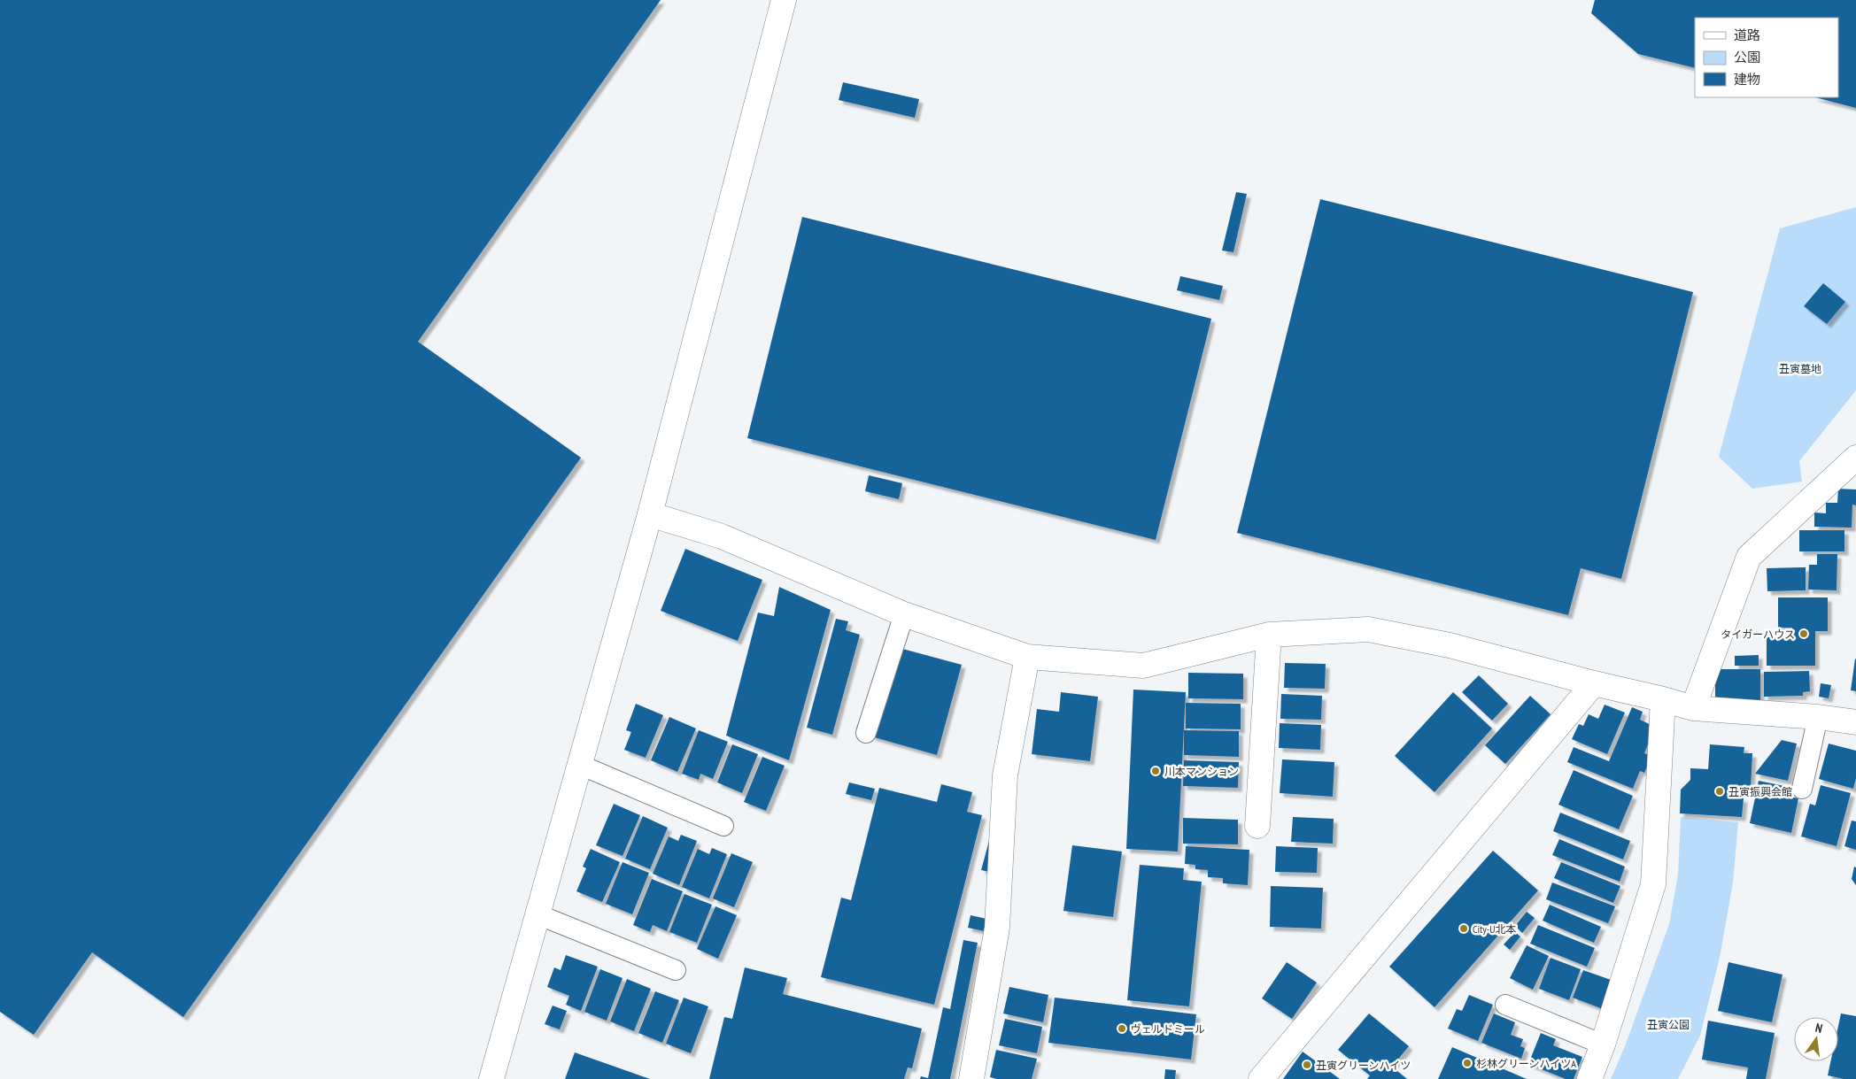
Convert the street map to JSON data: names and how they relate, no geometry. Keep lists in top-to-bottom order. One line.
{"parks":["丑寅墓地","丑寅公園"],"places":["タイガーハウス","川本マンション","丑寅振興会館","City-U北本","ヴェルドミール","杉林グリーンハイツA","丑寅グリーンハイツ"],"legend":["道路","公園","建物"],"north":"top"}
